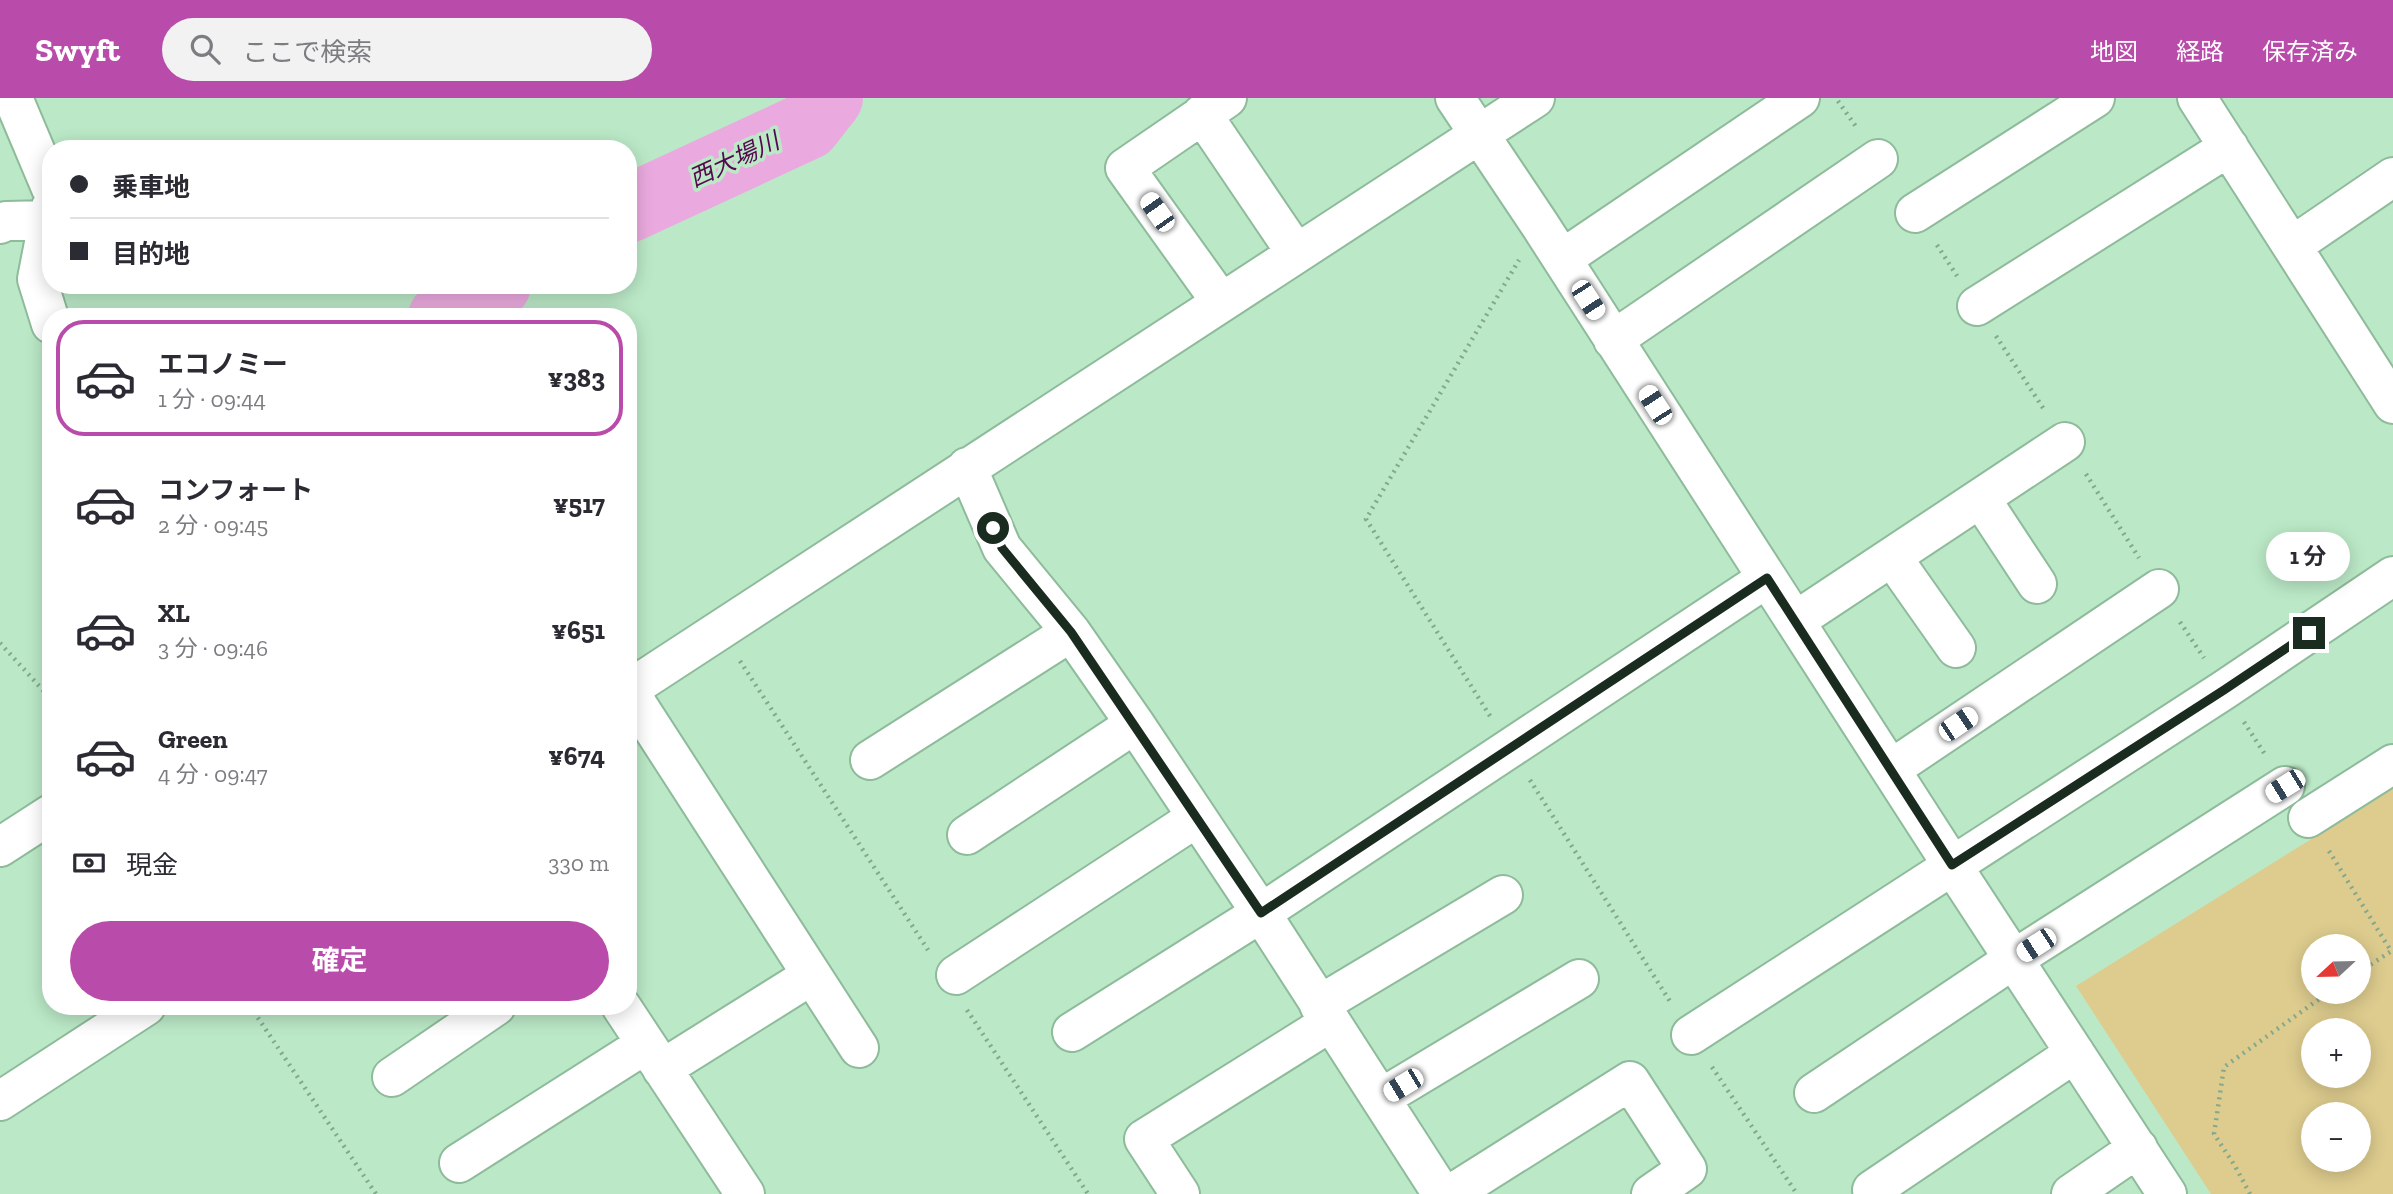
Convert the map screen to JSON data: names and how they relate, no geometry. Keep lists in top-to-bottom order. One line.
{"water":["西大場川"],"north":"left","page":{"header":"Swyft","search":"ここで検索","nav":["地図","経路","保存済み"],"banner":["乗車地","目的地"],"list":[{"name":"エコノミー","note":"1 分 · 09:44","value":"¥383"},{"name":"コンフォート","note":"2 分 · 09:45","value":"¥517"},{"name":"XL","note":"3 分 · 09:46","value":"¥651"},{"name":"Green","note":"4 分 · 09:47","value":"¥674"}],"bubble":"1 分","pay":["現金","330 m"],"buttons":"確定","map_buttons":["+","−"]}}
